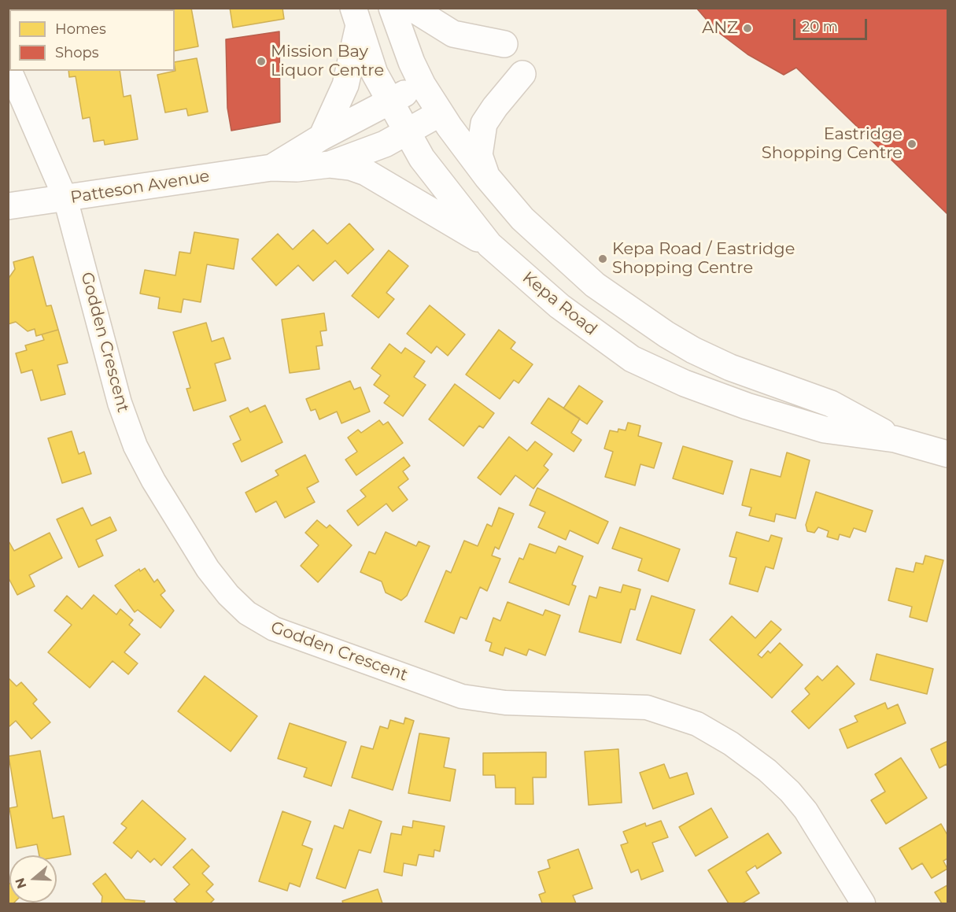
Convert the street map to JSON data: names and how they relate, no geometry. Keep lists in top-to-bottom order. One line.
{"streets":{"main road":["Patteson Avenue","Kepa Road"],"street":["Godden Crescent"]},"crossings":[["Patteson Avenue","Kepa Road"],["Patteson Avenue","Godden Crescent"]],"places":["ANZ","Mission Bay Liquor Centre","Eastridge Shopping Centre","Kepa Road / Eastridge Shopping Centre"],"legend":["Homes","Shops"],"scale_bar":"20 m","north":"left"}
